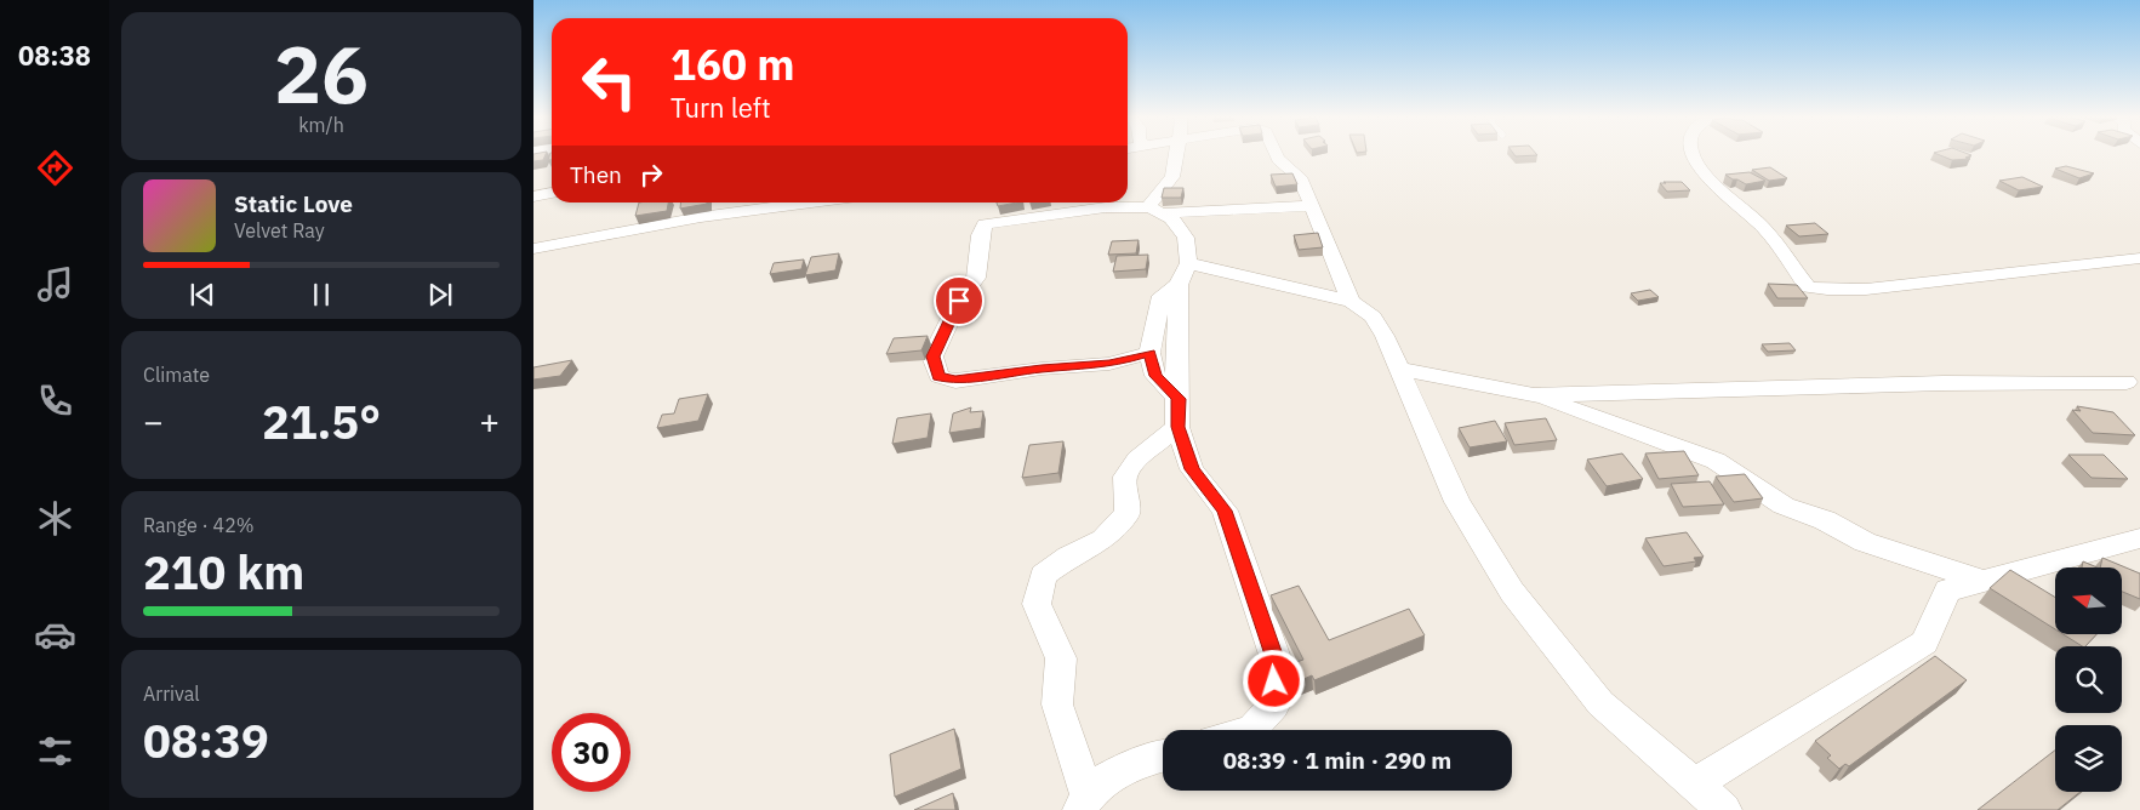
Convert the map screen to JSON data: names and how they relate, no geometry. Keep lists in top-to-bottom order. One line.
{"north":"left","page":{"tabs":"08:38","tile":[["26","km/h"],"Climate",["Range · 42%","210 km"],["Arrival","08:39"]],"turn":["160 m","Turn left"],"then":"Then","song":["Static Love","Velvet Ray"],"heat":["−","21.5°","+"],"limit":"30","trip":"08:39 · 1 min · 290 m"}}
